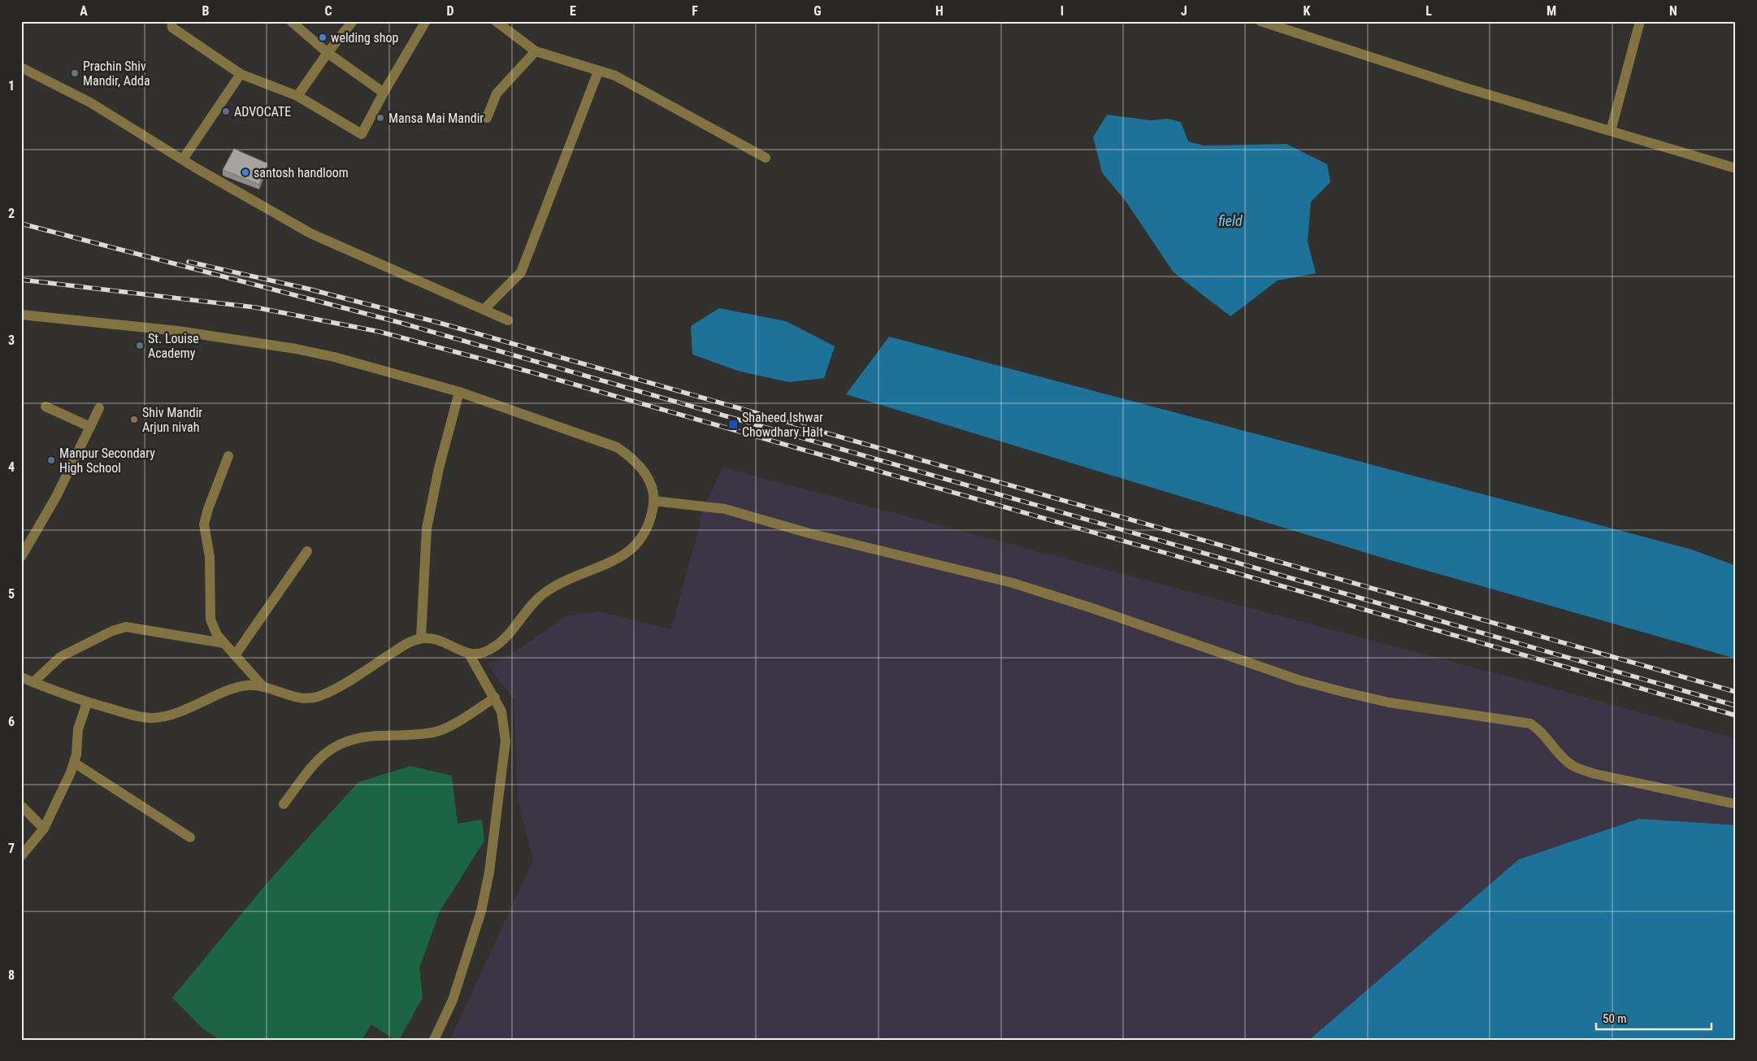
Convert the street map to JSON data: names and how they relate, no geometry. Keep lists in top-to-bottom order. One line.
{"water":["field"],"places":{"other":["welding shop","Prachin Shiv Mandir, Adda","ADVOCATE","Mansa Mai Mandir","santosh handloom","St. Louise Academy","Shiv Mandir Arjun nivah","Manpur Secondary High School"],"transit":["Shaheed Ishwar Chowdhary Halt"]},"scale_bar":"50 m","grid":{"columns":["A","B","C","D","E","F","G","H","I","J","K","L","M","N"],"rows":["1","2","3","4","5","6","7","8"]}}
